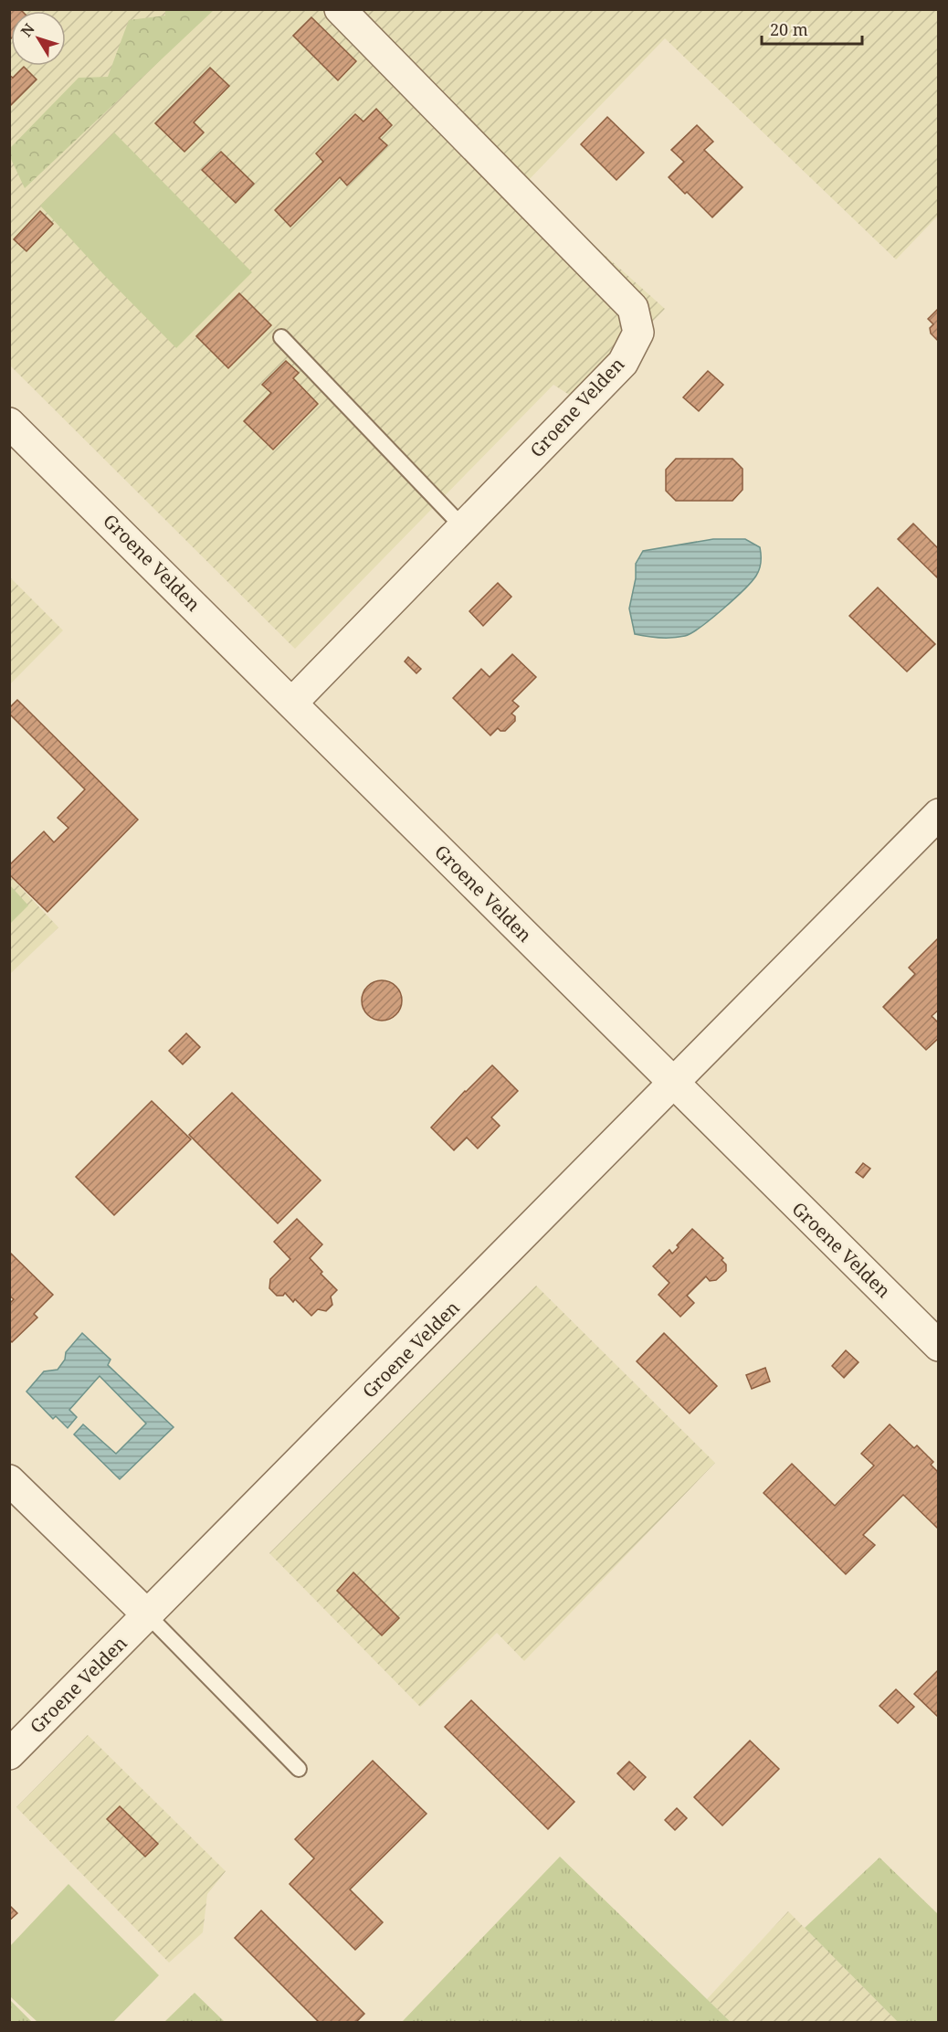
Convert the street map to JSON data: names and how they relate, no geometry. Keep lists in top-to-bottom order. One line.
{"streets":{"street":["Groene Velden"]},"scale_bar":"20 m","north":"top left"}
